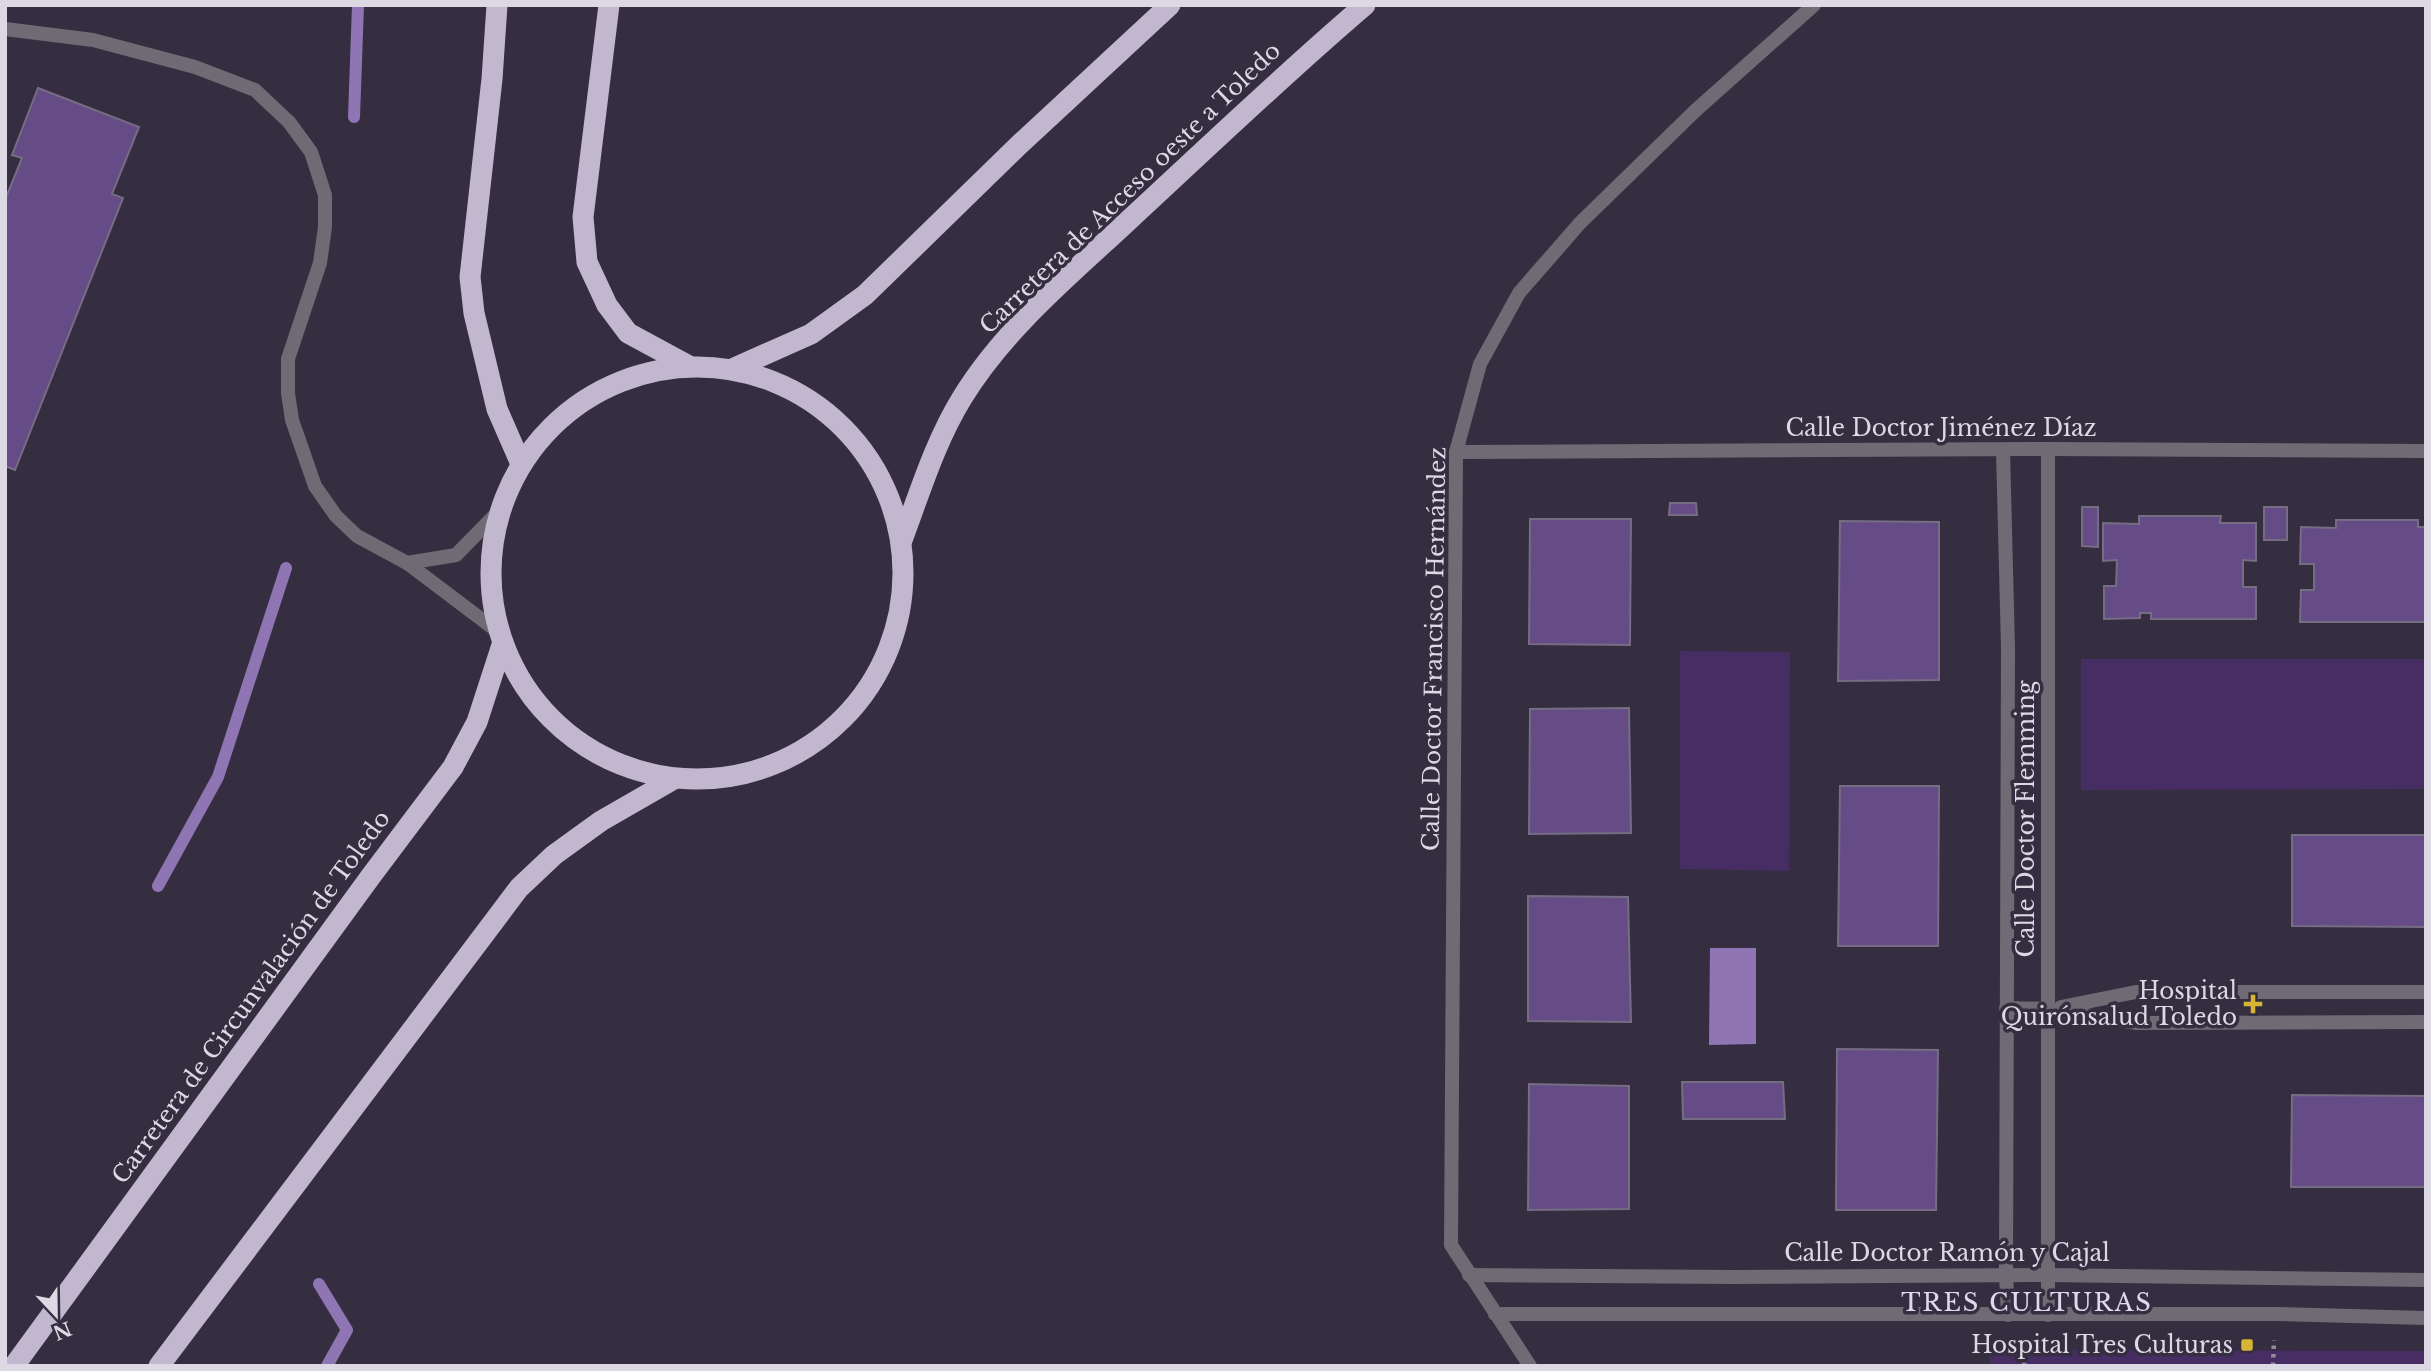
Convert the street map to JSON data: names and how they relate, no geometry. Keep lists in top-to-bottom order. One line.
{"streets":{"highway":["Carretera de Acceso oeste a Toledo","Carretera de Circunvalación de Toledo"],"street":["Calle Doctor Jiménez Díaz","Calle Doctor Francisco Hernández","Calle Doctor Flemming","Calle Doctor Ramón y Cajal"]},"crossings":[["Carretera de Acceso oeste a Toledo","Carretera de Circunvalación de Toledo"],["Calle Doctor Jiménez Díaz","Calle Doctor Francisco Hernández"],["Calle Doctor Jiménez Díaz","Calle Doctor Flemming"],["Calle Doctor Francisco Hernández","Calle Doctor Ramón y Cajal"],["Calle Doctor Flemming","Calle Doctor Ramón y Cajal"]],"districts":["TRES CULTURAS"],"places":{"health":["Hospital Quirónsalud Toledo"],"transit":["Hospital Tres Culturas"]},"north":"bottom"}
